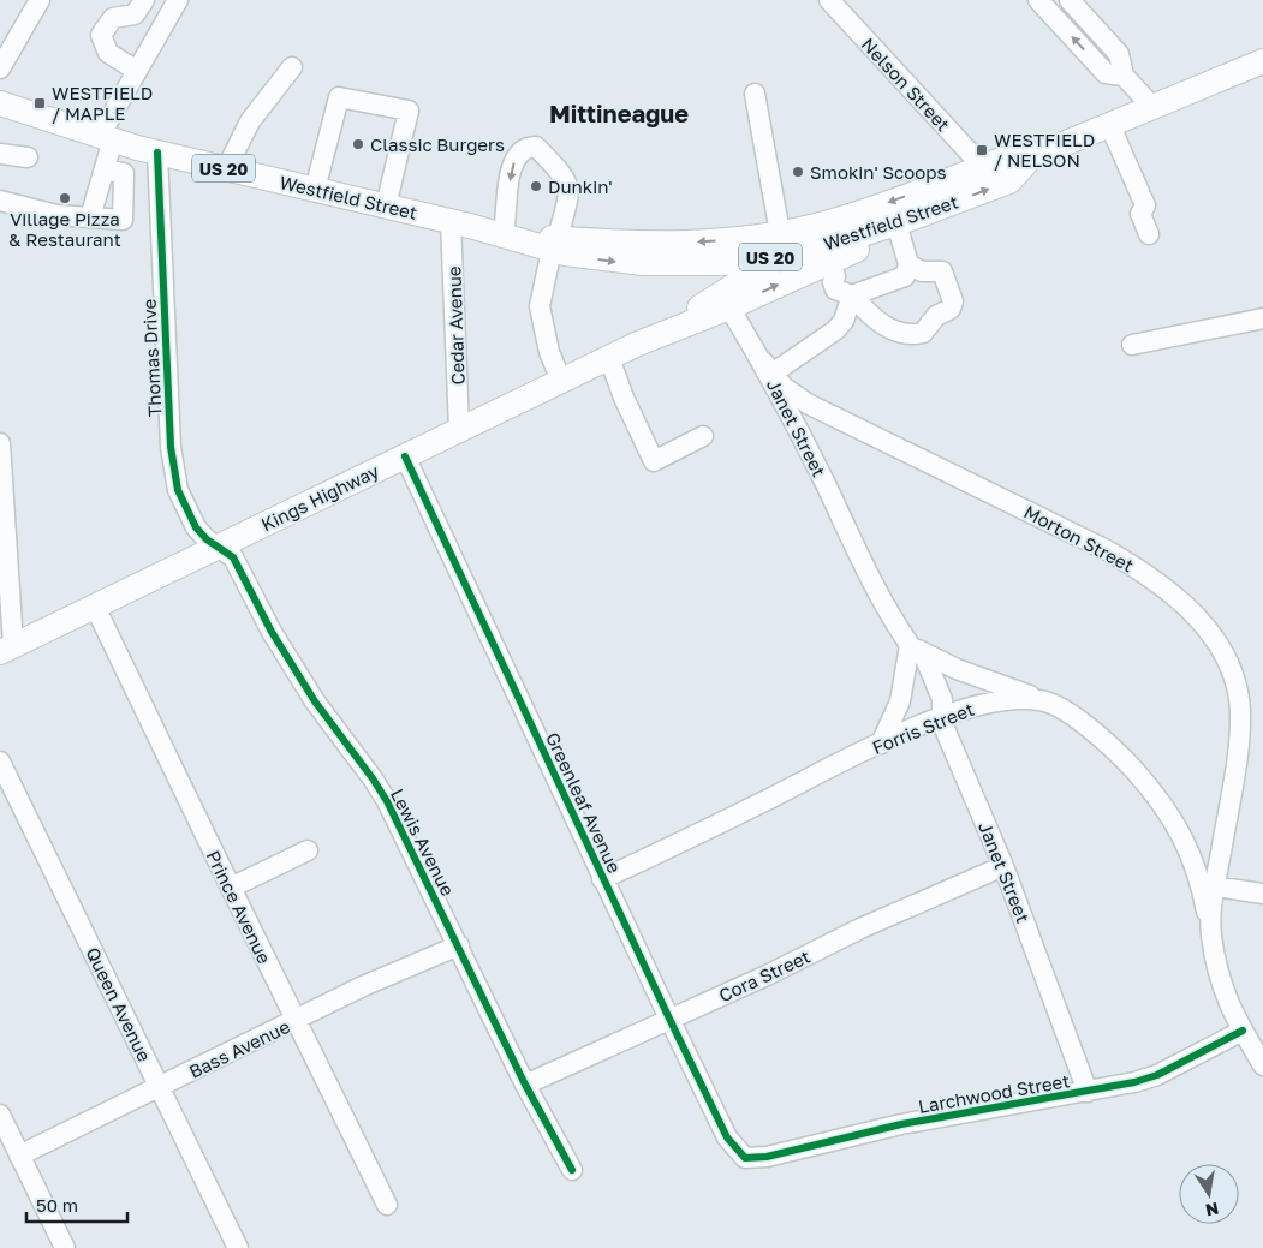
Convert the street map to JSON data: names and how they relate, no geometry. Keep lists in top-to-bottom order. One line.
{"streets":{"main road":["US 20","Westfield Street","Kings Highway"],"street":["Nelson Street","Cedar Avenue","Thomas Drive","Janet Street","Morton Street","Forris Street","Greenleaf Avenue","Lewis Avenue","Prince Avenue","Cora Street","Queen Avenue","Bass Avenue","Larchwood Street"]},"crossings":[["Nelson Street","Westfield Street"],["Westfield Street","Cedar Avenue"],["Westfield Street","Thomas Drive"],["Westfield Street","Kings Highway"],["Cedar Avenue","Kings Highway"],["Thomas Drive","Kings Highway"],["Thomas Drive","Lewis Avenue"],["Janet Street","Kings Highway"],["Janet Street","Morton Street"],["Janet Street","Forris Street"],["Janet Street","Cora Street"],["Janet Street","Larchwood Street"],["Kings Highway","Greenleaf Avenue"],["Kings Highway","Lewis Avenue"],["Kings Highway","Prince Avenue"],["Morton Street","Forris Street"],["Morton Street","Larchwood Street"],["Forris Street","Greenleaf Avenue"],["Greenleaf Avenue","Cora Street"],["Greenleaf Avenue","Larchwood Street"],["Lewis Avenue","Cora Street"],["Lewis Avenue","Bass Avenue"],["Prince Avenue","Bass Avenue"],["Queen Avenue","Bass Avenue"]],"districts":["Mittineague"],"places":{"transit":["WESTFIELD / MAPLE","WESTFIELD / NELSON"],"other":["Classic Burgers","Smokin' Scoops","Dunkin'","Village Pizza & Restaurant"]},"scale_bar":"50 m","north":"bottom"}
